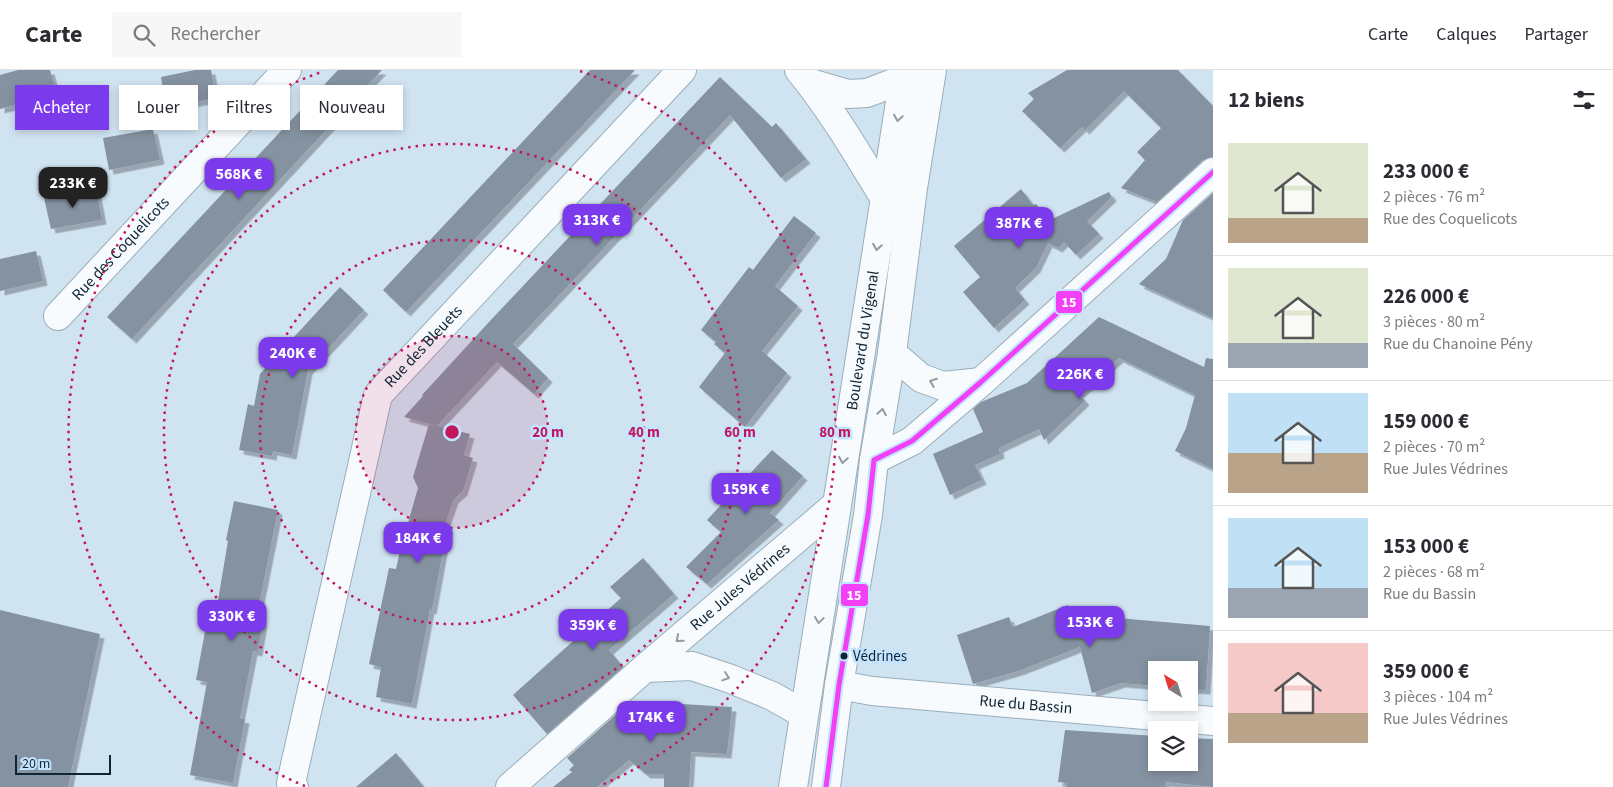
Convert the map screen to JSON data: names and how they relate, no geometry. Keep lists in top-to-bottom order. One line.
{"streets":{"street":["Rue des Coquelicots","Boulevard du Vigenal","Rue des Bleuets","Rue Jules Védrines","Rue du Bassin"]},"crossings":[["Boulevard du Vigenal","Rue Jules Védrines"],["Boulevard du Vigenal","Rue du Bassin"]],"one_way":["Rue Jules Védrines"],"places":["Védrines"],"lines":["transit line 15"],"scale_bar":"20 m","north":"top left","page":{"header":"Carte","search":"Rechercher","nav":["Carte","Calques","Partager"],"heading":"12 biens","chip":["Acheter","Louer","Filtres","Nouveau"],"list":[{"name":"233 000 €","note":"2 pièces · 76 m² · Rue des Coquelicots"},{"name":"226 000 €","note":"3 pièces · 80 m² · Rue du Chanoine Pény"},{"name":"159 000 €","note":"2 pièces · 70 m² · Rue Jules Védrines"},{"name":"153 000 €","note":"2 pièces · 68 m² · Rue du Bassin"},{"name":"359 000 €","note":"3 pièces · 104 m² · Rue Jules Védrines"}],"price":["568K €","233K €","313K €","387K €","240K €","226K €","159K €","184K €","330K €","153K €","359K €","174K €"],"scale":"20 m"},"rings":["20 m","40 m","60 m","80 m"]}
